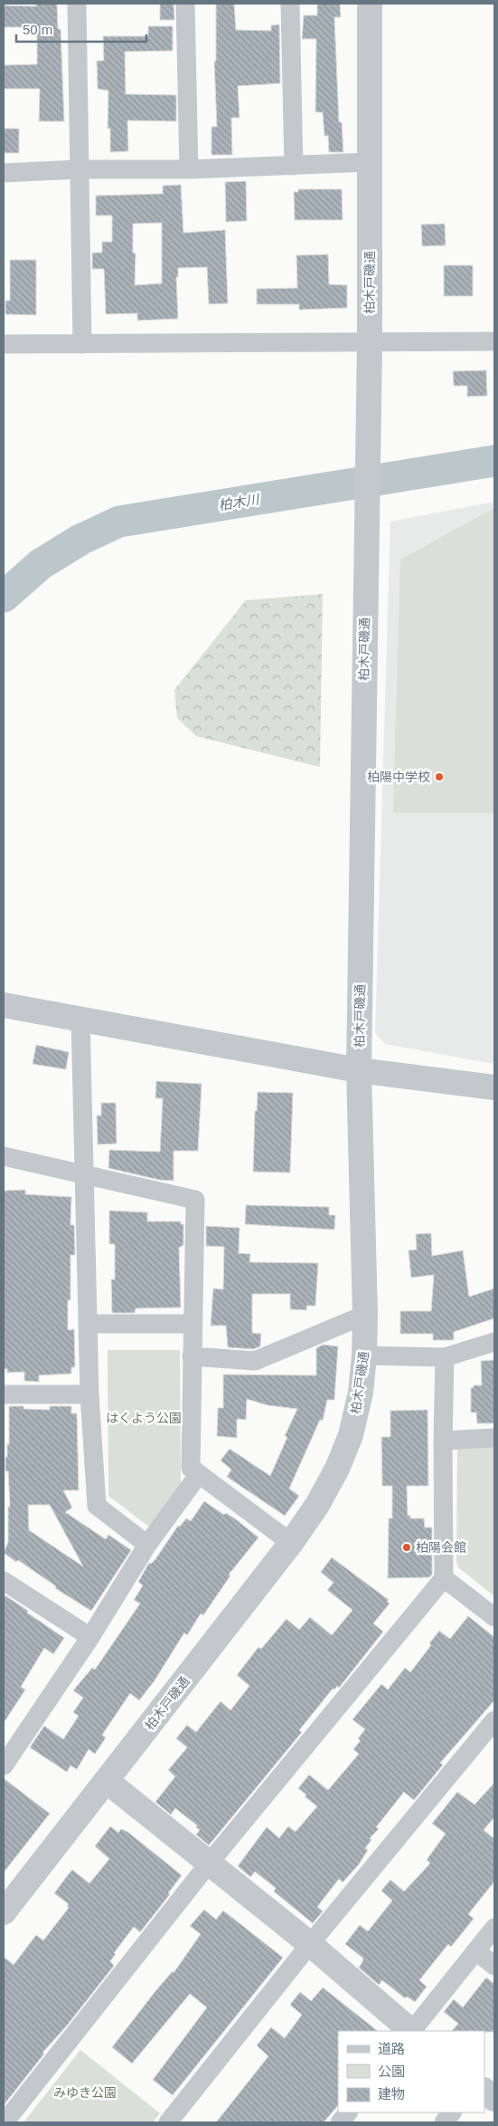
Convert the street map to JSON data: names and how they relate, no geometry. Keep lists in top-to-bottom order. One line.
{"streets":{"street":["柏木戸磯通"]},"water":["柏木川"],"parks":["はくよう公園","みゆき公園"],"places":["柏陽中学校","柏陽会館"],"legend":["道路","公園","建物"],"scale_bar":"50 m"}
